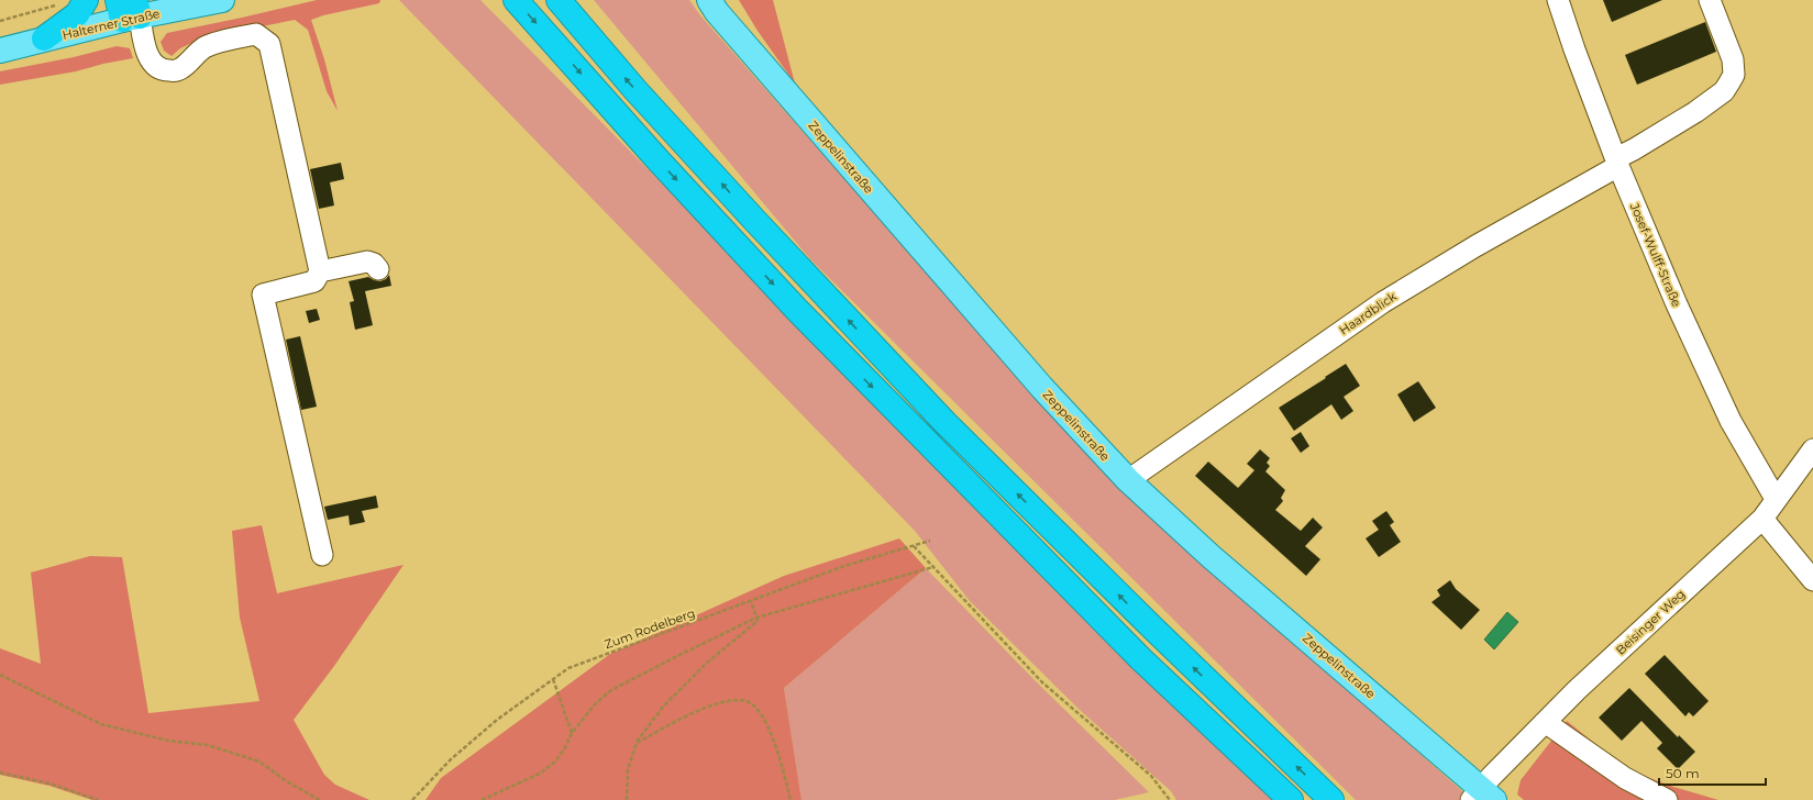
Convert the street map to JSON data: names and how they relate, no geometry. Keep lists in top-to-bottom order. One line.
{"streets":{"main road":["Halterner Straße","Zeppelinstraße"],"street":["Josef-Wulff-Straße","Haardblick","Beisinger Weg"],"path":["Zum Rodelberg"]},"crossings":[["Zeppelinstraße","Haardblick"],["Zeppelinstraße","Beisinger Weg"],["Josef-Wulff-Straße","Haardblick"],["Josef-Wulff-Straße","Beisinger Weg"]],"scale_bar":"50 m"}
